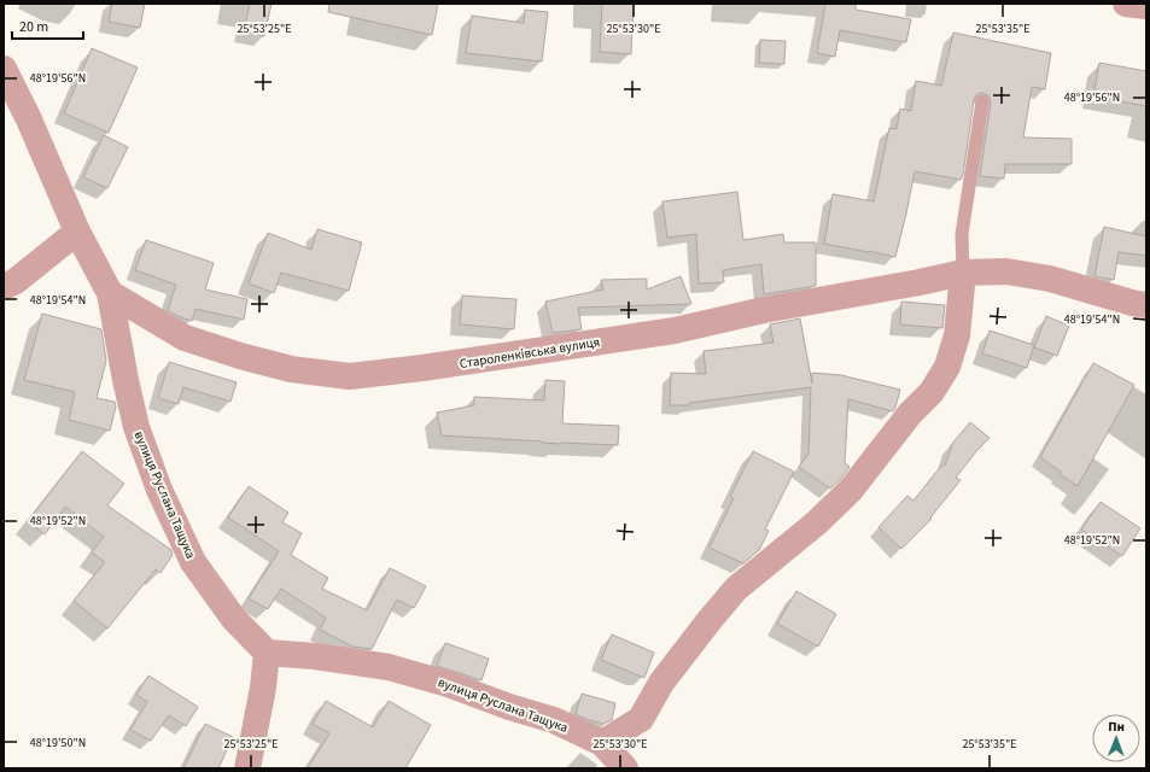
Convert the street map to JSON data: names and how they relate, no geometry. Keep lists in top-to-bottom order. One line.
{"streets":{"street":["Староленківська вулиця","вулиця Руслана Тащука"]},"crossings":[["Староленківська вулиця","вулиця Руслана Тащука"]],"scale_bar":"20 m","north":"top","coordinates":["25°53'25\"E","25°53'30\"E","25°53'35\"E","48°19'56\"N","48°19'54\"N","48°19'52\"N","48°19'50\"N"]}
